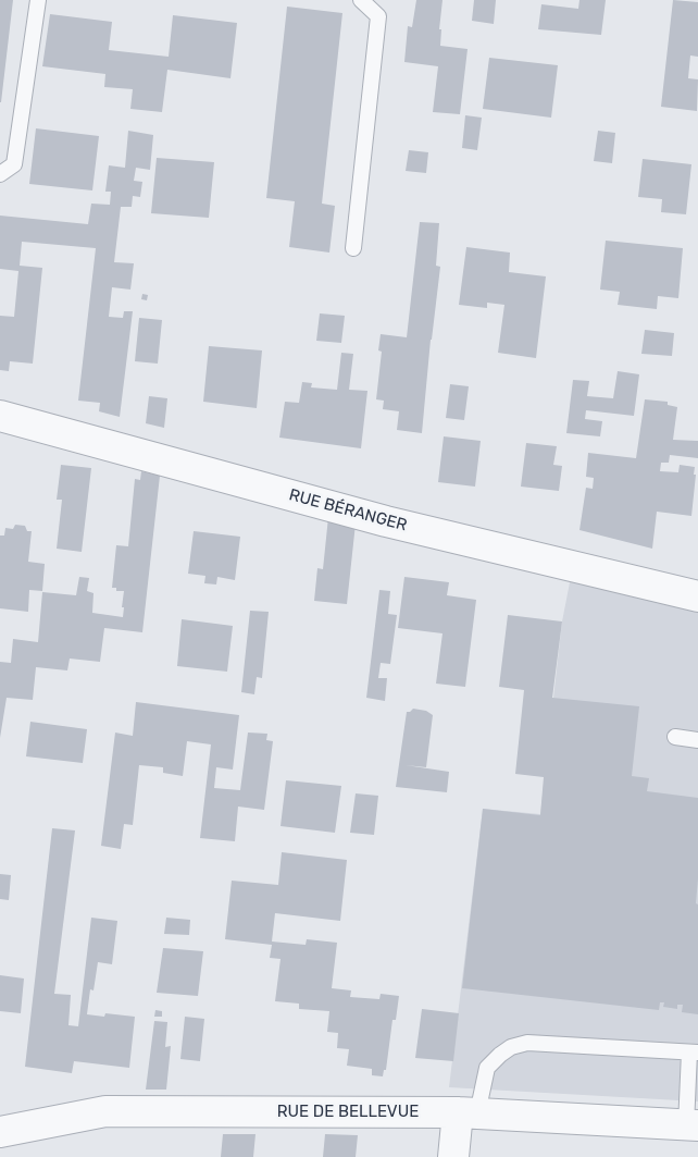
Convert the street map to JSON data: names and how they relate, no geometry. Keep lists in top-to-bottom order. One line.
{"streets":{"street":["RUE BÉRANGER","RUE DE BELLEVUE"]}}
